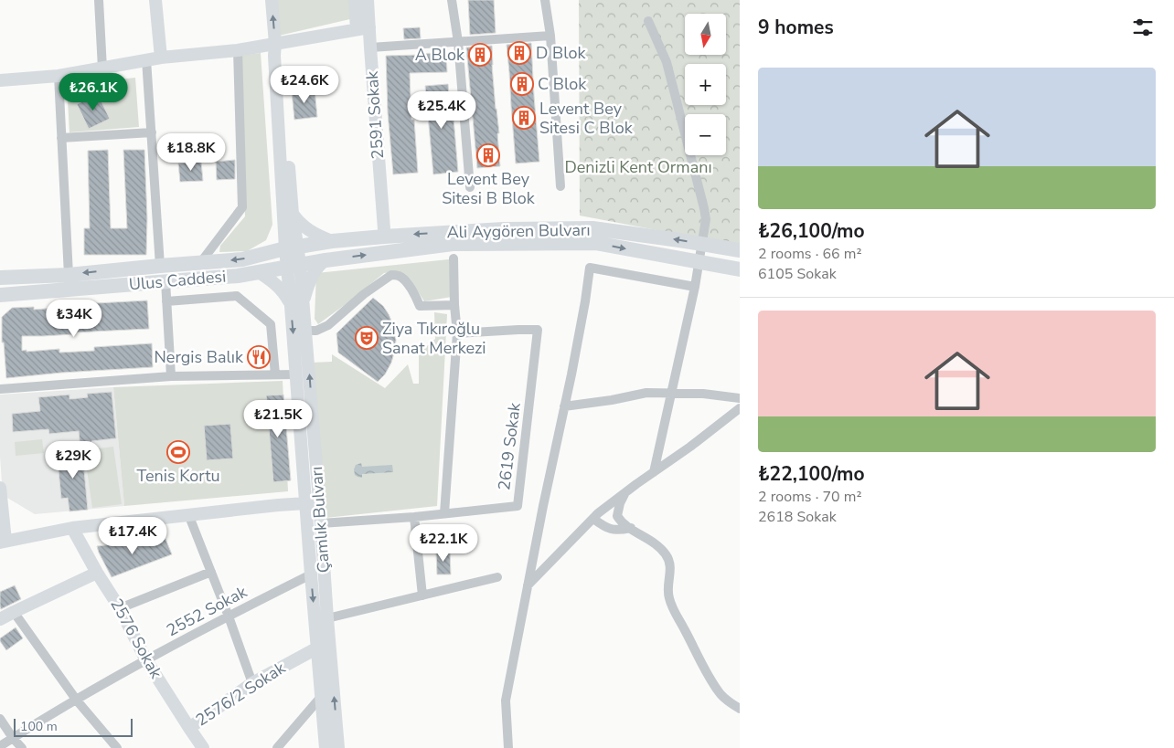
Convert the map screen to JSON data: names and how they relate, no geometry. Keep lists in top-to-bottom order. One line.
{"streets":{"main road":["Ali Aygören Bulvarı","Ulus Caddesi"],"street":["2591 Sokak","2619 Sokak","Çamlık Bulvarı","2552 Sokak","2576 Sokak","2576/2 Sokak"]},"crossings":[["Ali Aygören Bulvarı","Ulus Caddesi"],["Ali Aygören Bulvarı","Çamlık Bulvarı"],["Ulus Caddesi","Çamlık Bulvarı"],["2619 Sokak","Çamlık Bulvarı"],["Çamlık Bulvarı","2552 Sokak"],["Çamlık Bulvarı","2576/2 Sokak"],["2552 Sokak","2576 Sokak"],["2576 Sokak","2576/2 Sokak"]],"parks":["Denizli Kent Ormanı"],"places":{"building":["D Blok","A Blok","C Blok","Levent Bey Sitesi C Blok","Levent Bey Sitesi B Blok"],"theatre":["Ziya Tıkıroğlu Sanat Merkezi"],"restaurant":["Nergis Balık"],"sports":["Tenis Kortu"]},"scale_bar":"100 m","north":"bottom","page":{"heading":"9 homes","map_buttons":["+","−"],"list":[{"name":"₺26,100/mo","note":"2 rooms · 66 m² · 6105 Sokak"},{"name":"₺22,100/mo","note":"2 rooms · 70 m² · 2618 Sokak"}],"price":["₺24.6K","₺26.1K","₺25.4K","₺18.8K","₺34K","₺21.5K","₺29K","₺17.4K","₺22.1K"],"scale":"100 m"}}
